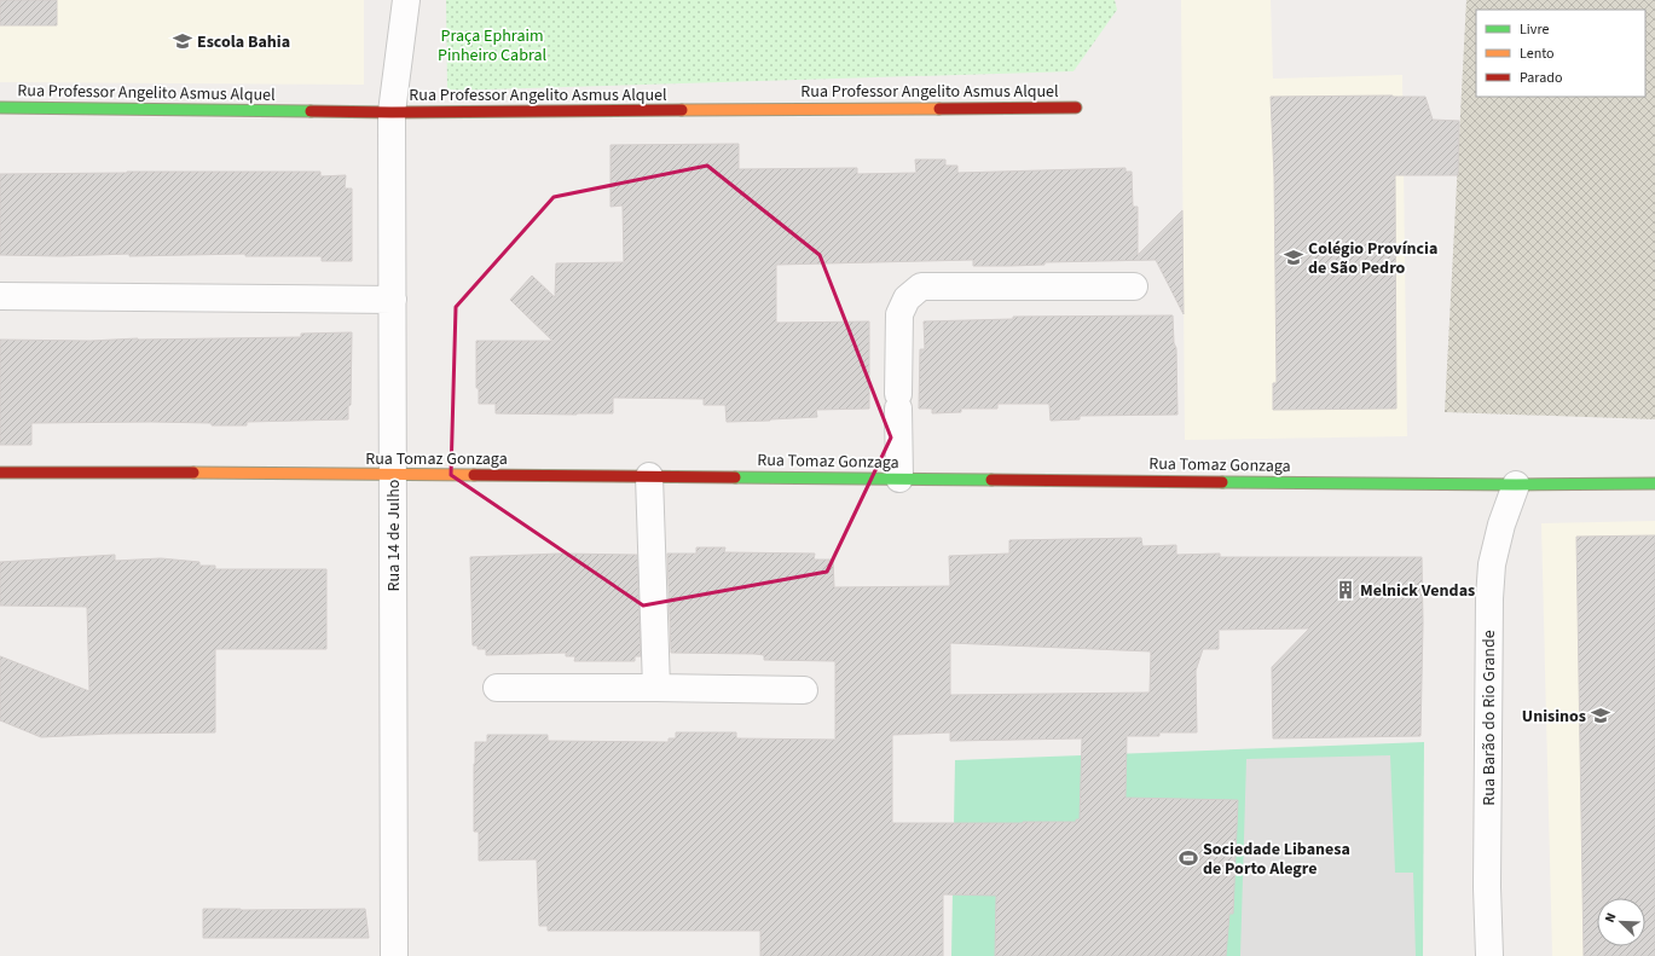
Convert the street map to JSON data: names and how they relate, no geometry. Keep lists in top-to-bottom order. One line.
{"streets":{"street":["Rua Professor Angelito Asmus Alquel","Rua Tomaz Gonzaga","Rua 14 de Julho","Rua Barão do Rio Grande"]},"crossings":[["Rua Professor Angelito Asmus Alquel","Rua 14 de Julho"],["Rua Tomaz Gonzaga","Rua 14 de Julho"],["Rua Tomaz Gonzaga","Rua Barão do Rio Grande"]],"parks":["Praça Ephraim Pinheiro Cabral"],"places":{"school or university":["Escola Bahia","Colégio Província de São Pedro","Unisinos"],"building":["Melnick Vendas"],"sports":["Sociedade Libanesa de Porto Alegre"]},"legend":["Livre","Lento","Parado"],"north":"top left"}
